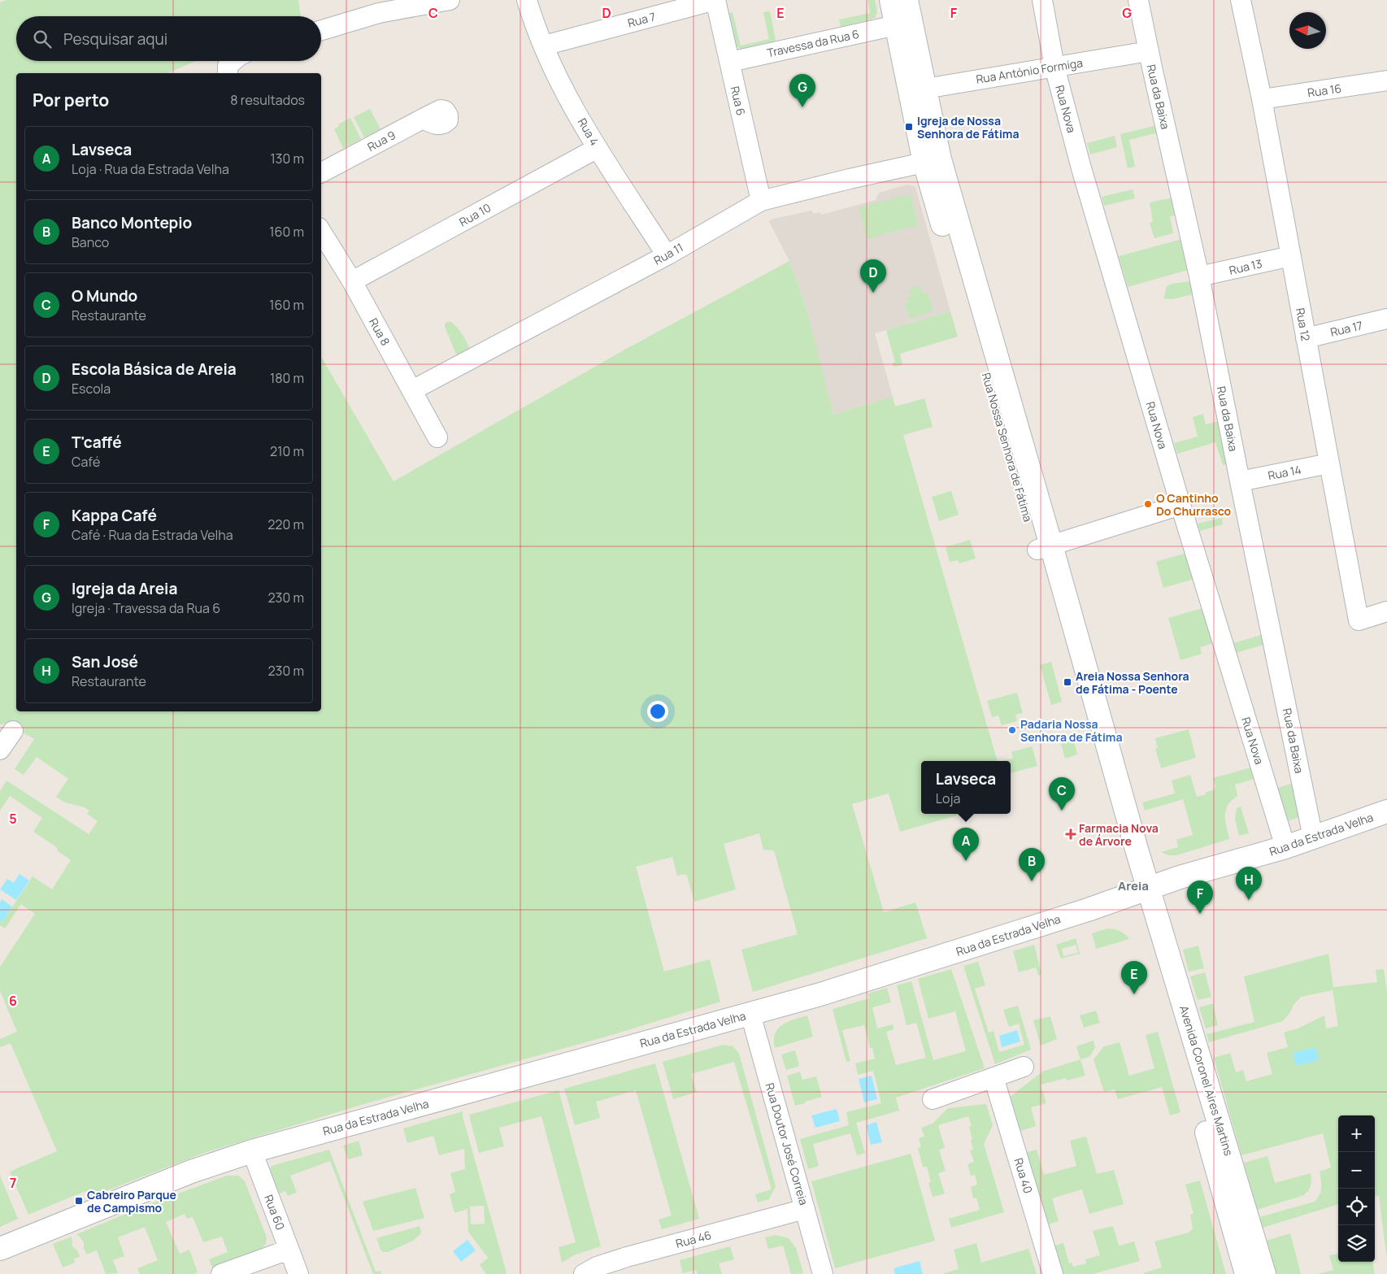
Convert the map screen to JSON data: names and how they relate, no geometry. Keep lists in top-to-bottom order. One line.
{"streets":{"street":["Rua 7","Travessa da Rua 6","Rua António Formiga","Rua 16","Rua da Baixa","Rua 6","Rua Nova","Rua 4","Rua 9","Rua 10","Rua 11","Rua 13","Rua 12","Rua 17","Rua 8","Rua Nossa Senhora de Fátima","Rua 14","Rua da Estrada Velha","Avenida Coronel Aires Martins","Rua Doutor José Correia","Rua 40","Rua 60","Rua 46"]},"crossings":[["Rua 7","Rua 6"],["Rua 7","Rua 4"],["Travessa da Rua 6","Rua 6"],["Travessa da Rua 6","Rua Nossa Senhora de Fátima"],["Rua António Formiga","Rua da Baixa"],["Rua António Formiga","Rua Nova"],["Rua António Formiga","Rua Nossa Senhora de Fátima"],["Rua 16","Rua 12"],["Rua da Baixa","Rua 13"],["Rua da Baixa","Rua 14"],["Rua da Baixa","Rua da Estrada Velha"],["Rua 6","Rua 11"],["Rua Nova","Rua da Estrada Velha"],["Rua 4","Rua 10"],["Rua 4","Rua 11"],["Rua 10","Rua 8"],["Rua 11","Rua 8"],["Rua 11","Rua Nossa Senhora de Fátima"],["Rua 13","Rua 12"],["Rua 12","Rua 17"],["Rua 12","Rua 14"],["Rua Nossa Senhora de Fátima","Rua da Estrada Velha"],["Rua Nossa Senhora de Fátima","Avenida Coronel Aires Martins"],["Rua da Estrada Velha","Avenida Coronel Aires Martins"],["Rua da Estrada Velha","Rua Doutor José Correia"],["Rua da Estrada Velha","Rua 60"],["Rua Doutor José Correia","Rua 46"]],"districts":["Areia"],"places":{"transit":["Igreja de Nossa Senhora de Fátima","Areia Nossa Senhora de Fátima - Poente","Cabreiro Parque de Campismo"],"other":["O Cantinho Do Churrasco","Padaria Nossa Senhora de Fátima"],"health":["Farmacia Nova de Árvore"]},"north":"left","page":{"search":"Pesquisar aqui","heading":["Por perto","8 resultados"],"pins":["G","D","C","A","B","H","F","E"],"list":[{"mark":"A","name":"Lavseca","note":"Loja · Rua da Estrada Velha","value":"130 m"},{"mark":"B","name":"Banco Montepio","note":"Banco","value":"160 m"},{"mark":"C","name":"O Mundo","note":"Restaurante","value":"160 m"},{"mark":"D","name":"Escola Básica de Areia","note":"Escola","value":"180 m"},{"mark":"E","name":"T'caffé","note":"Café","value":"210 m"},{"mark":"F","name":"Kappa Café","note":"Café · Rua da Estrada Velha","value":"220 m"},{"mark":"G","name":"Igreja da Areia","note":"Igreja · Travessa da Rua 6","value":"230 m"},{"mark":"H","name":"San José","note":"Restaurante","value":"230 m"}],"popup":["Lavseca","Loja"],"map_buttons":["+","−"]},"grid":{"columns":["C","D","E","F","G"],"rows":["5","6","7"]}}
